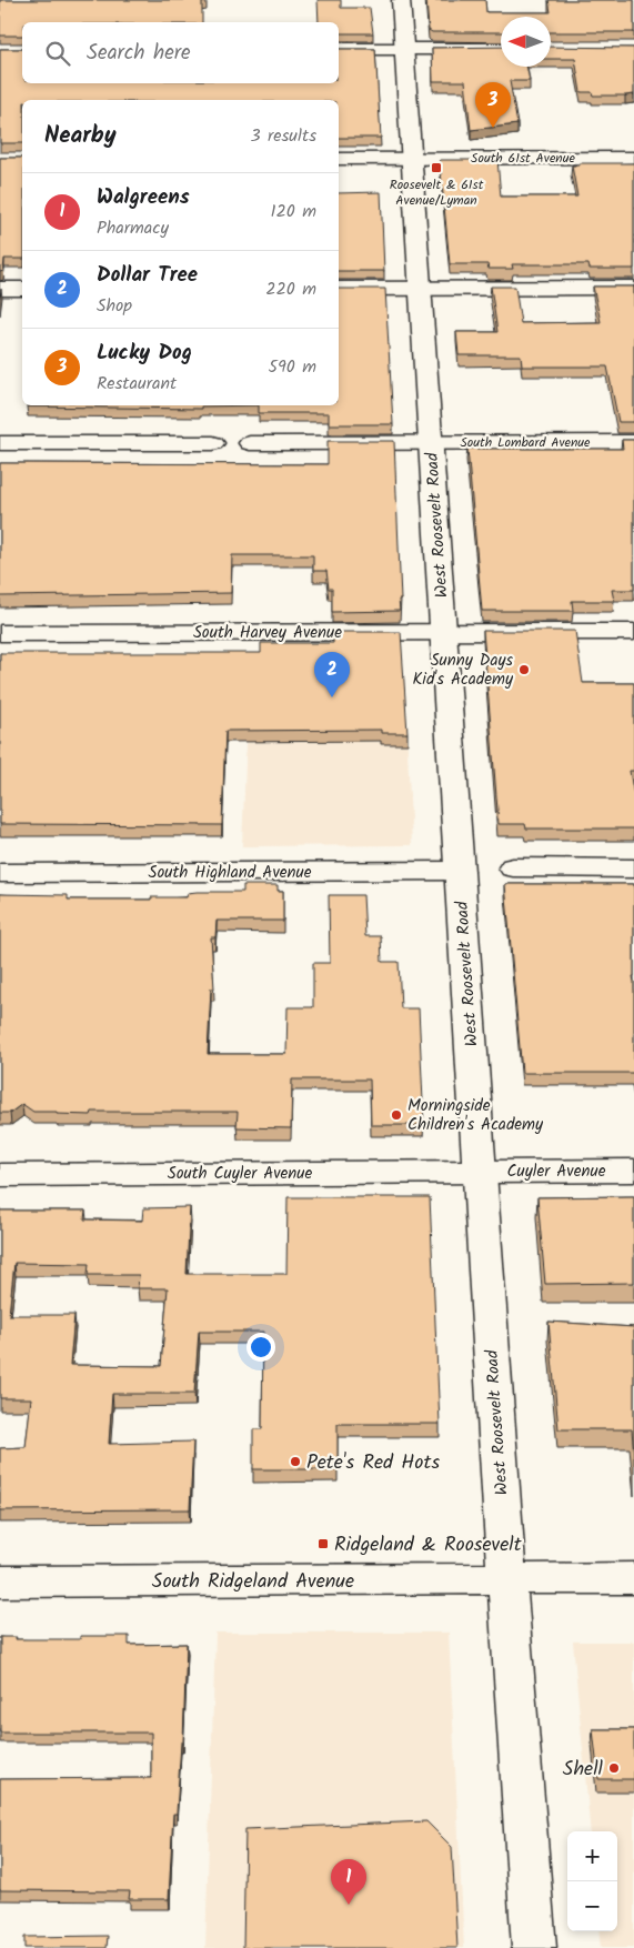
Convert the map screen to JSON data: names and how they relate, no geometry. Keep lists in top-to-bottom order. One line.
{"streets":{"street":["South 61st Avenue","South Lombard Avenue","West Roosevelt Road","South Harvey Avenue","South Highland Avenue","Cuyler Avenue","South Cuyler Avenue","South Ridgeland Avenue"]},"crossings":[["South 61st Avenue","West Roosevelt Road"],["South Lombard Avenue","West Roosevelt Road"],["West Roosevelt Road","South Harvey Avenue"],["West Roosevelt Road","South Highland Avenue"],["West Roosevelt Road","Cuyler Avenue"],["West Roosevelt Road","South Cuyler Avenue"],["West Roosevelt Road","South Ridgeland Avenue"],["Cuyler Avenue","South Cuyler Avenue"]],"places":{"transit":["Roosevelt & 61st Avenue/Lyman","Ridgeland & Roosevelt"],"other":["Sunny Days Kid's Academy","Morningside Children's Academy","Pete's Red Hots","Shell"]},"north":"left","page":{"search":"Search here","pins":["3","2","1"],"heading":["Nearby","3 results"],"list":[{"mark":"1","name":"Walgreens","note":"Pharmacy","value":"120 m"},{"mark":"2","name":"Dollar Tree","note":"Shop","value":"220 m"},{"mark":"3","name":"Lucky Dog","note":"Restaurant","value":"590 m"}],"map_buttons":["+","−"]}}
